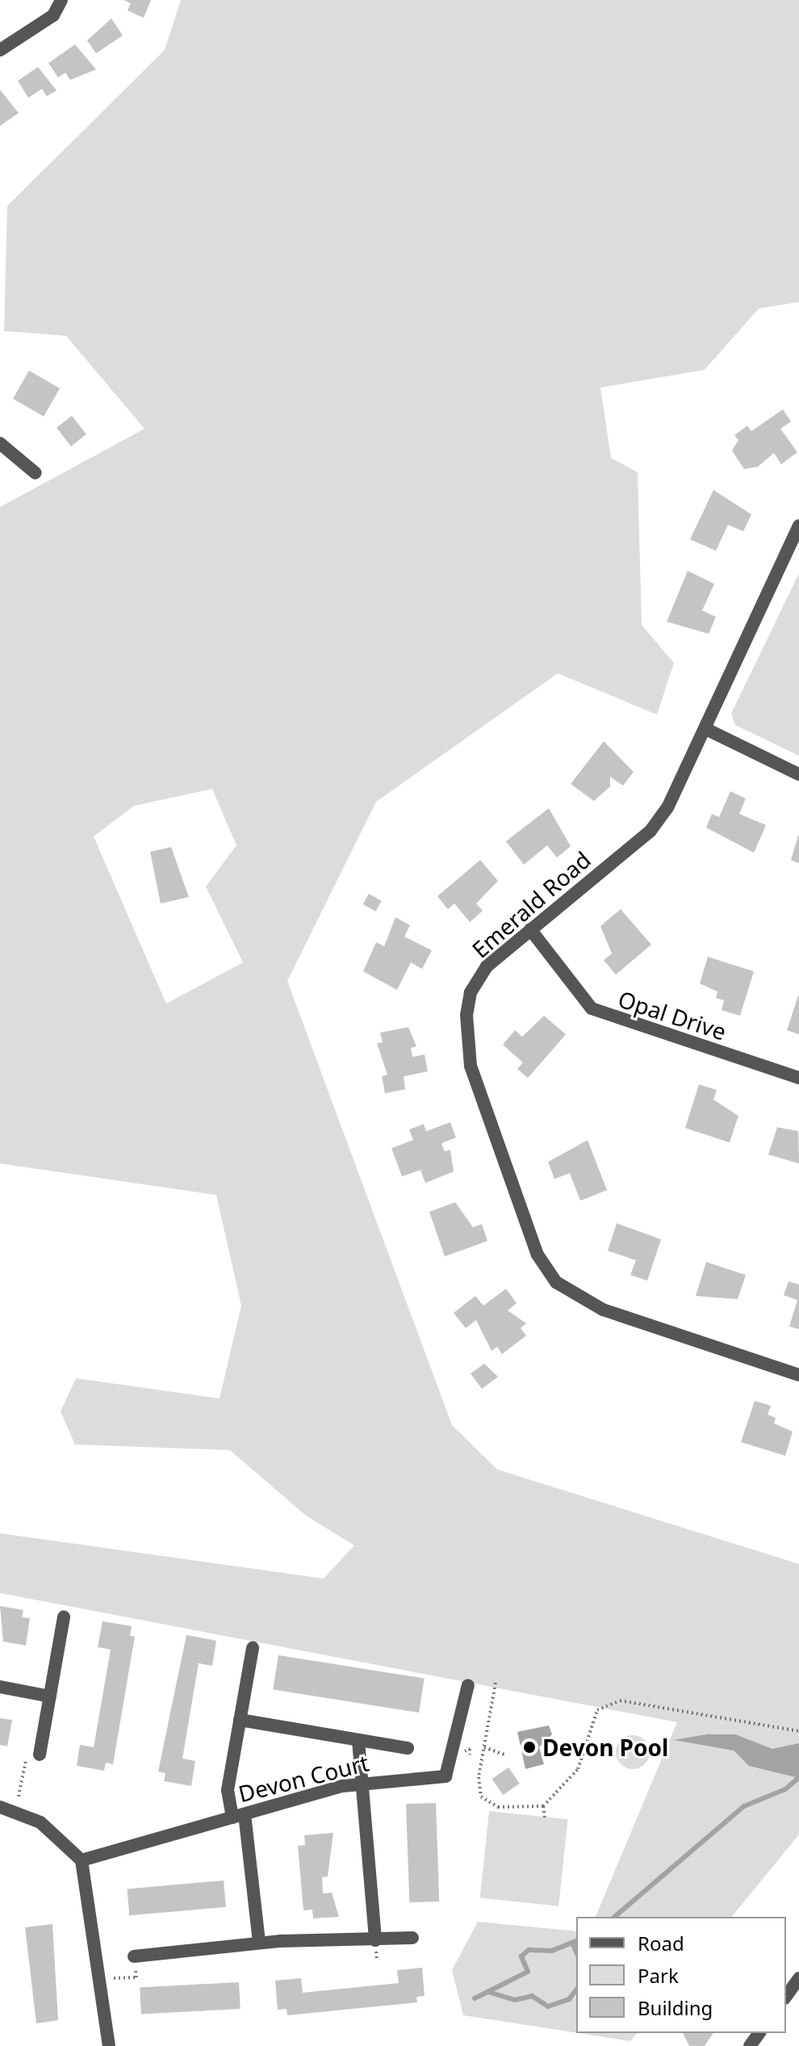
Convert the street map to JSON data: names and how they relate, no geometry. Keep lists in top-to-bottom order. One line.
{"streets":{"street":["Emerald Road","Opal Drive","Devon Court"]},"crossings":[["Emerald Road","Opal Drive"]],"places":["Devon Pool"],"legend":["Road","Park","Building"]}
